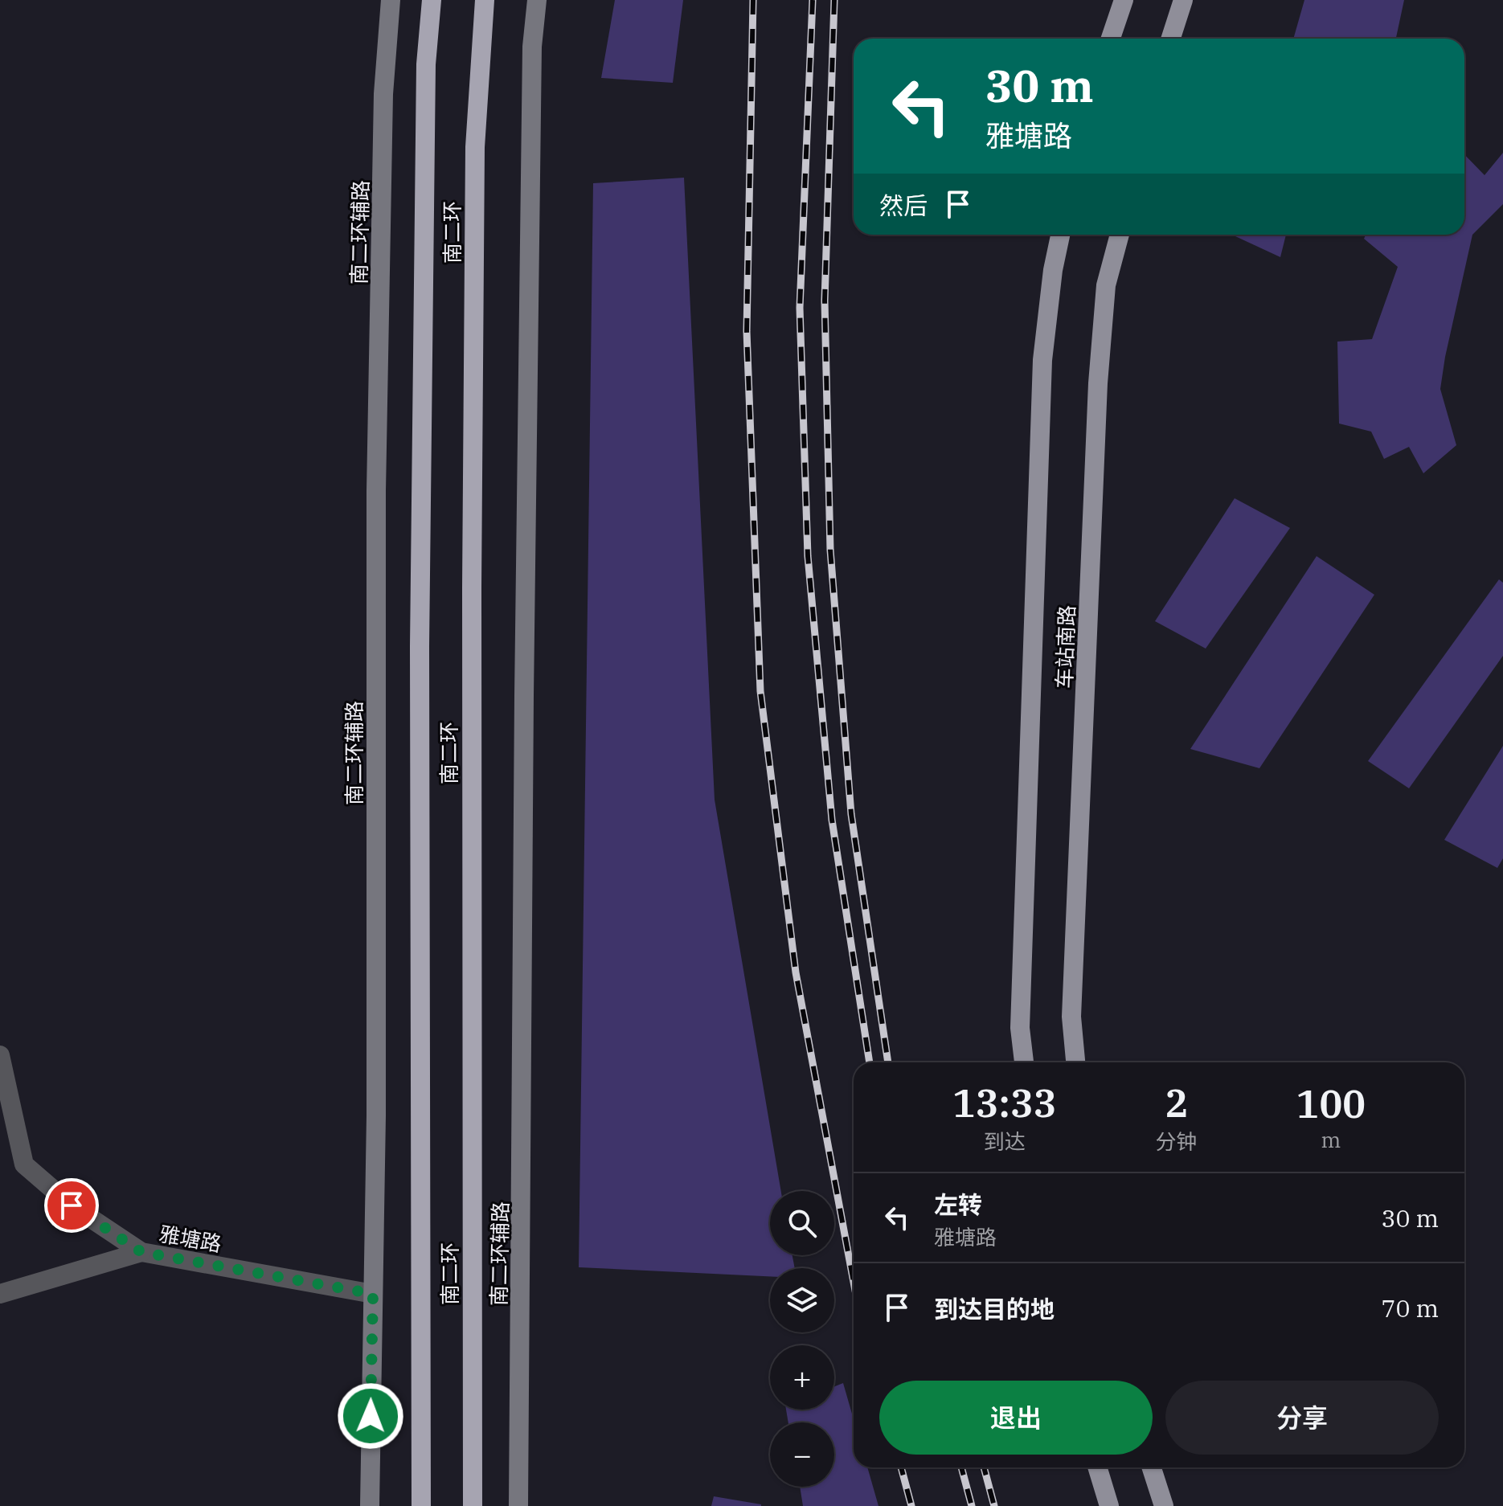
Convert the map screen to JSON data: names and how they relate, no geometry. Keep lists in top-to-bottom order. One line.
{"streets":{"highway":["南二环"],"main road":["南二环辅路","车站南路"],"street":["雅塘路"]},"crossings":[["南二环辅路","雅塘路"]],"page":{"turn":["30 m","雅塘路"],"then":"然后","eta":["13:33","到达","2","分钟","100","m"],"list":[{"name":"左转","note":"雅塘路","value":"30 m"},{"name":"到达目的地","value":"70 m"}],"map_buttons":["+","−"],"buttons":["退出","分享"]}}
